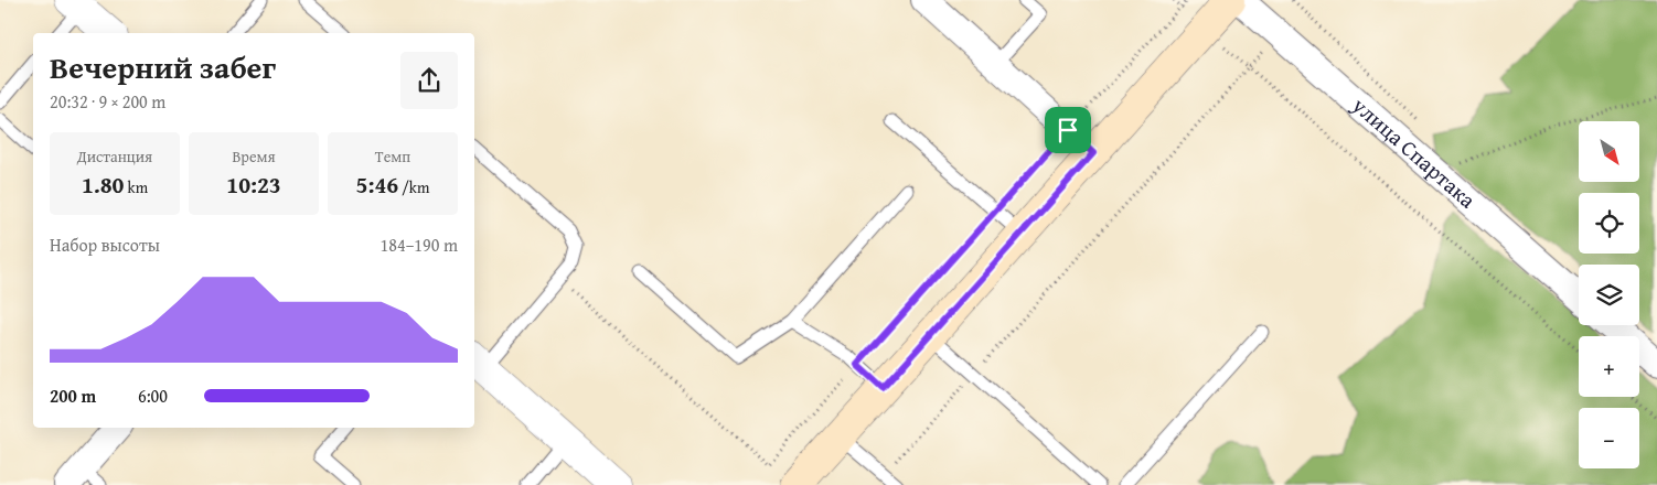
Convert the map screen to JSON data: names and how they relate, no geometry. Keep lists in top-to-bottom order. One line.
{"streets":{"street":["улица Спартака"]},"north":"bottom right","page":{"heading":["Вечерний забег","20:32 · 9 × 200 m"],"map_buttons":["+","−"],"stats":[["Дистанция","1.80 km"],["Время","10:23"],["Темп","5:46 /km"]],"chart":["Набор высоты","184–190 m"],"list":[{"name":"200 m","note":"6:00"}]}}
